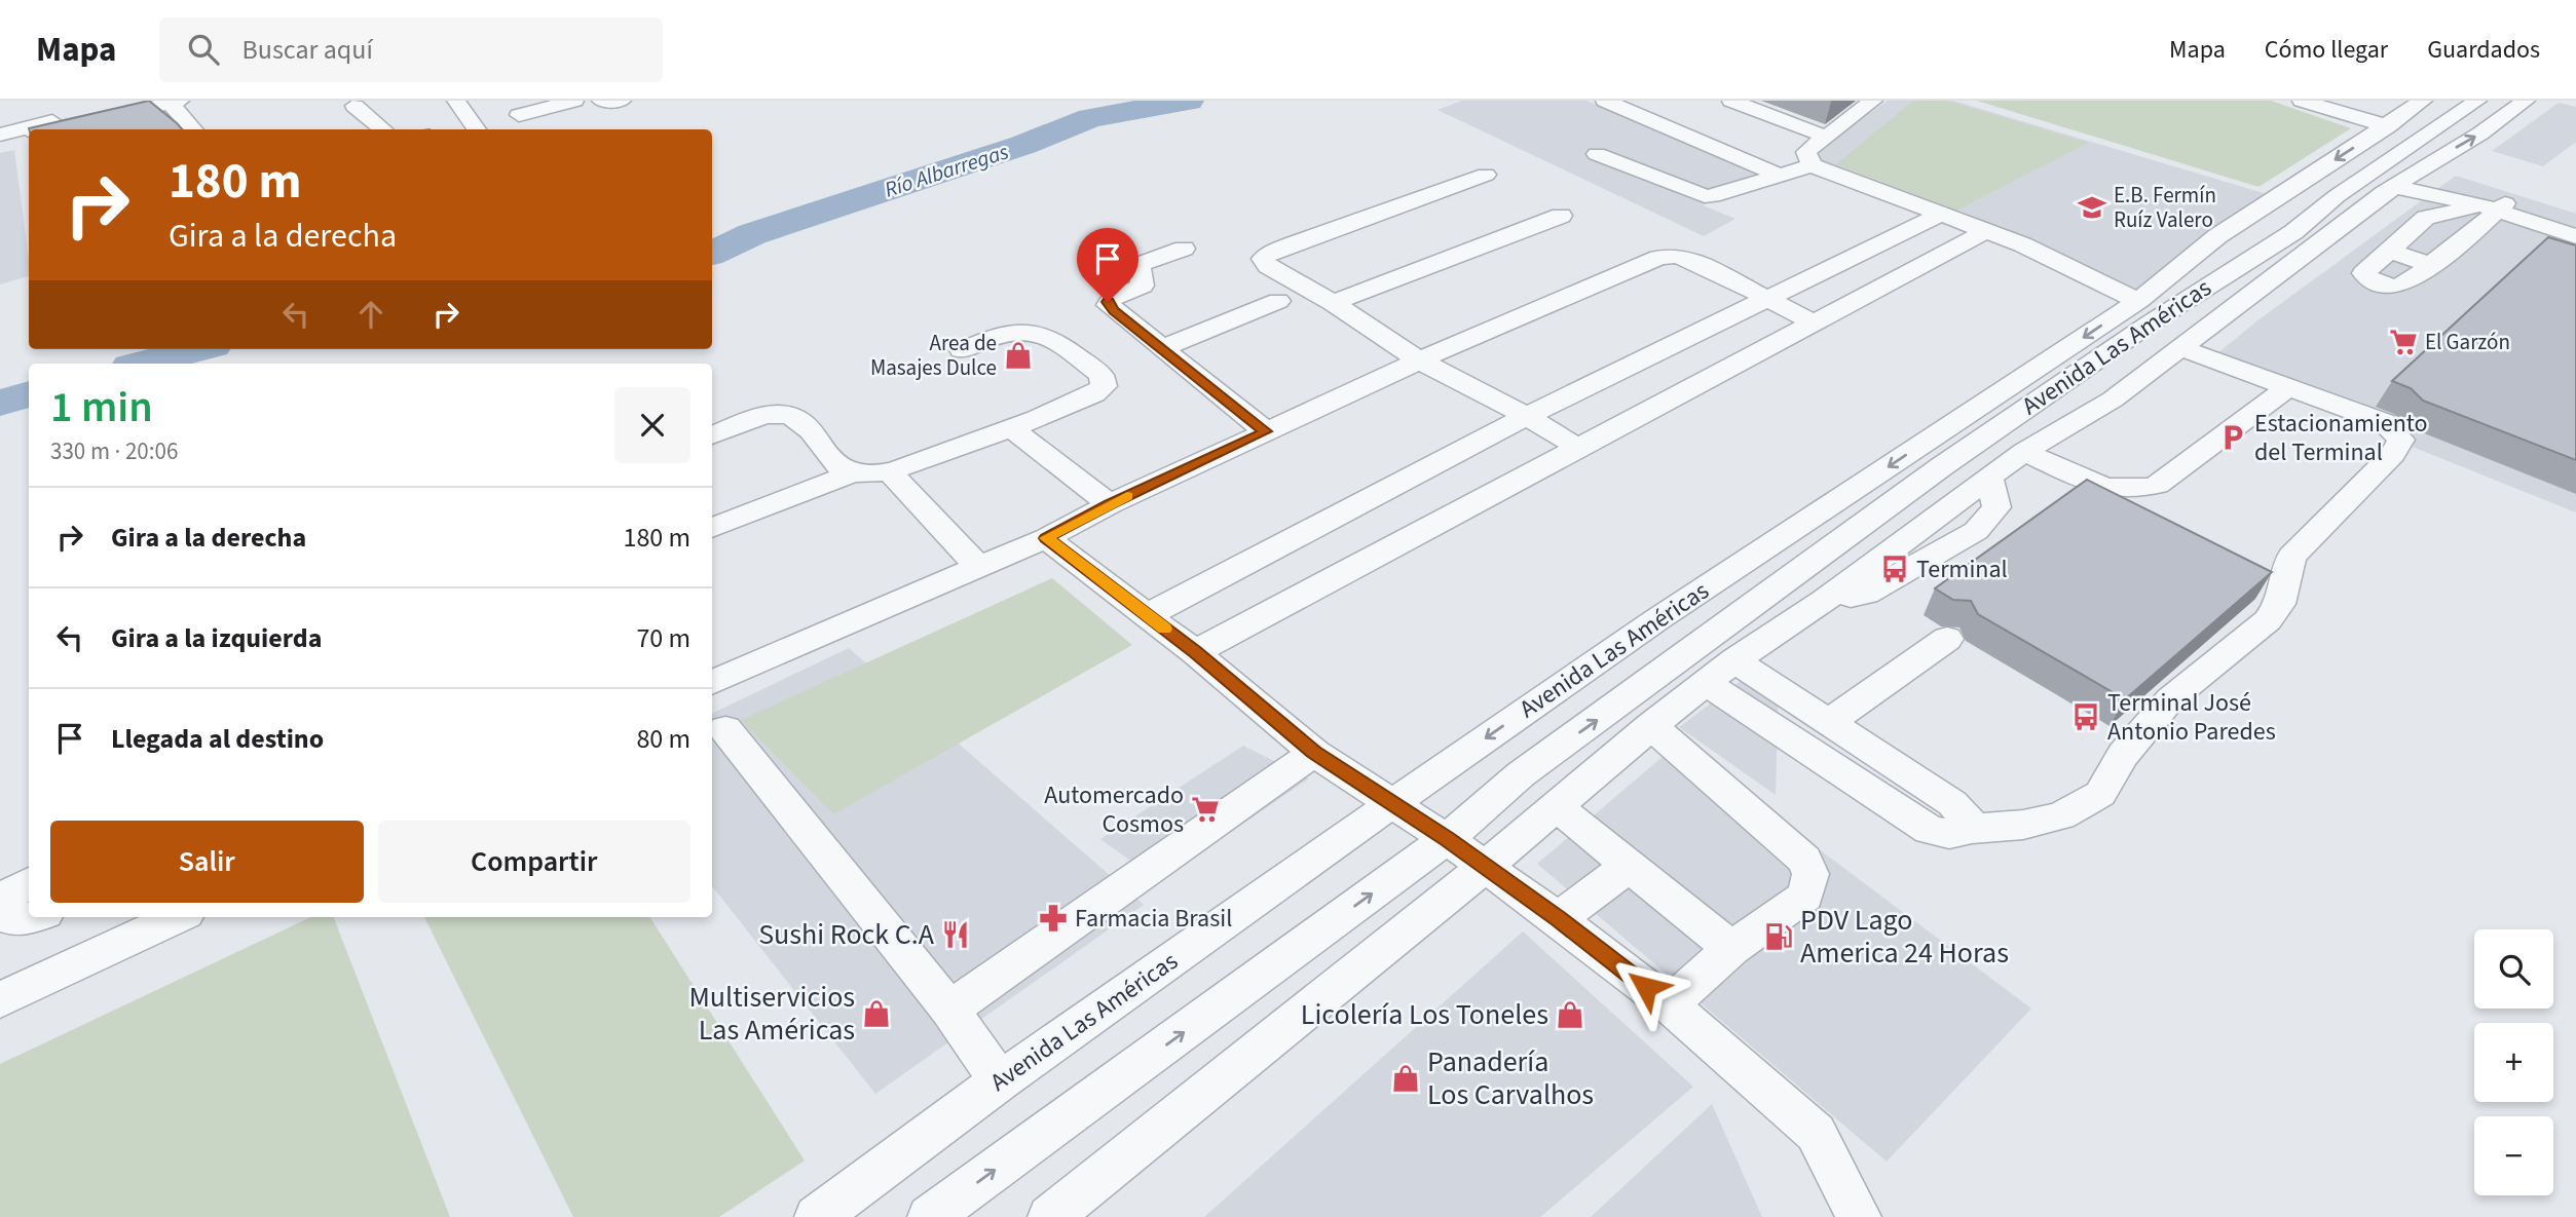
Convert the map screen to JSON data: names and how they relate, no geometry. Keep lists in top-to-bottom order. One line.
{"streets":{"street":["Avenida Las Américas"]},"water":["Río Albarregas"],"places":{"school or university":["E.B. Fermín Ruíz Valero"],"supermarket":["El Garzón","Automercado Cosmos"],"shop":["Area de Masajes Dulce","Multiservicios Las Américas","Licolería Los Toneles","Panadería Los Carvalhos"],"parking":["Estacionamiento del Terminal"],"bus stop":["Terminal","Terminal José Antonio Paredes"],"pharmacy":["Farmacia Brasil"],"restaurant":["Sushi Rock C.A"],"fuel station":["PDV Lago America 24 Horas"]},"page":{"header":"Mapa","search":"Buscar aquí","nav":["Mapa","Cómo llegar","Guardados"],"turn":["180 m","Gira a la derecha"],"heading":["1 min","330 m · 20:06"],"list":[{"name":"Gira a la derecha","value":"180 m"},{"name":"Gira a la izquierda","value":"70 m"},{"name":"Llegada al destino","value":"80 m"}],"buttons":["Salir","Compartir"],"map_buttons":["+","−"]}}
